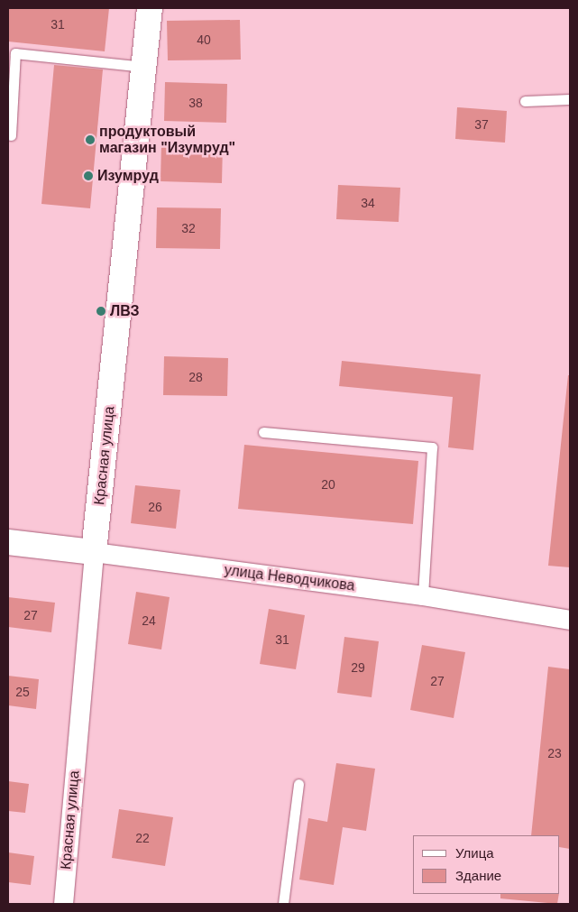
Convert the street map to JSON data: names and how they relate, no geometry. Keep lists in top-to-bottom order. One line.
{"streets":{"main road":["Красная улица","улица Неводчикова"]},"crossings":[["Красная улица","улица Неводчикова"]],"places":["продуктовый магазин \"Изумруд\"","Изумруд","ЛВЗ"],"house_numbers":["31","40","38","37","34","32","28","20","26","27","24","31","29","27","25","23","22"],"legend":["Улица","Здание"]}
